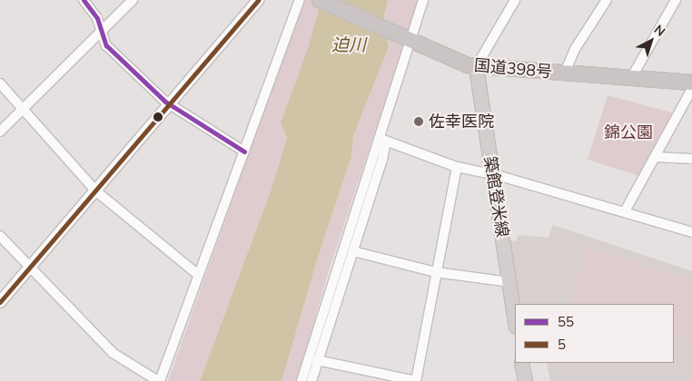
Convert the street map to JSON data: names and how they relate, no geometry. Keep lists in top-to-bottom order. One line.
{"streets":{"highway":["国道398号"],"main road":["築館登米線"]},"crossings":[["国道398号","築館登米線"]],"water":["迫川"],"parks":["錦公園"],"places":["佐幸医院"],"lines":["transit line 55","transit line 5"],"legend":["55","5"],"north":"top right"}
